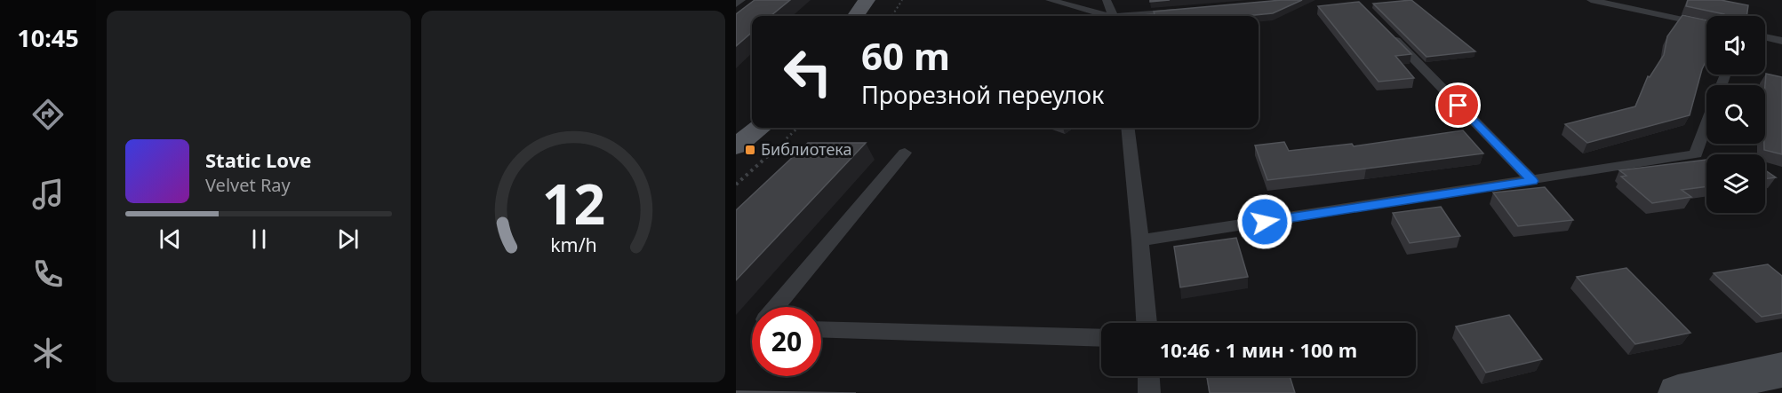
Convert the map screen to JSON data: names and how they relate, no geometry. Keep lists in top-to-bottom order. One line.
{"places":{"transit":["Библиотека"]},"page":{"tabs":"10:45","turn":["60 m","Прорезной переулок"],"song":["Static Love","Velvet Ray"],"limit":"20","trip":"10:46 · 1 мин · 100 m","gauge":["12","km/h"]}}
